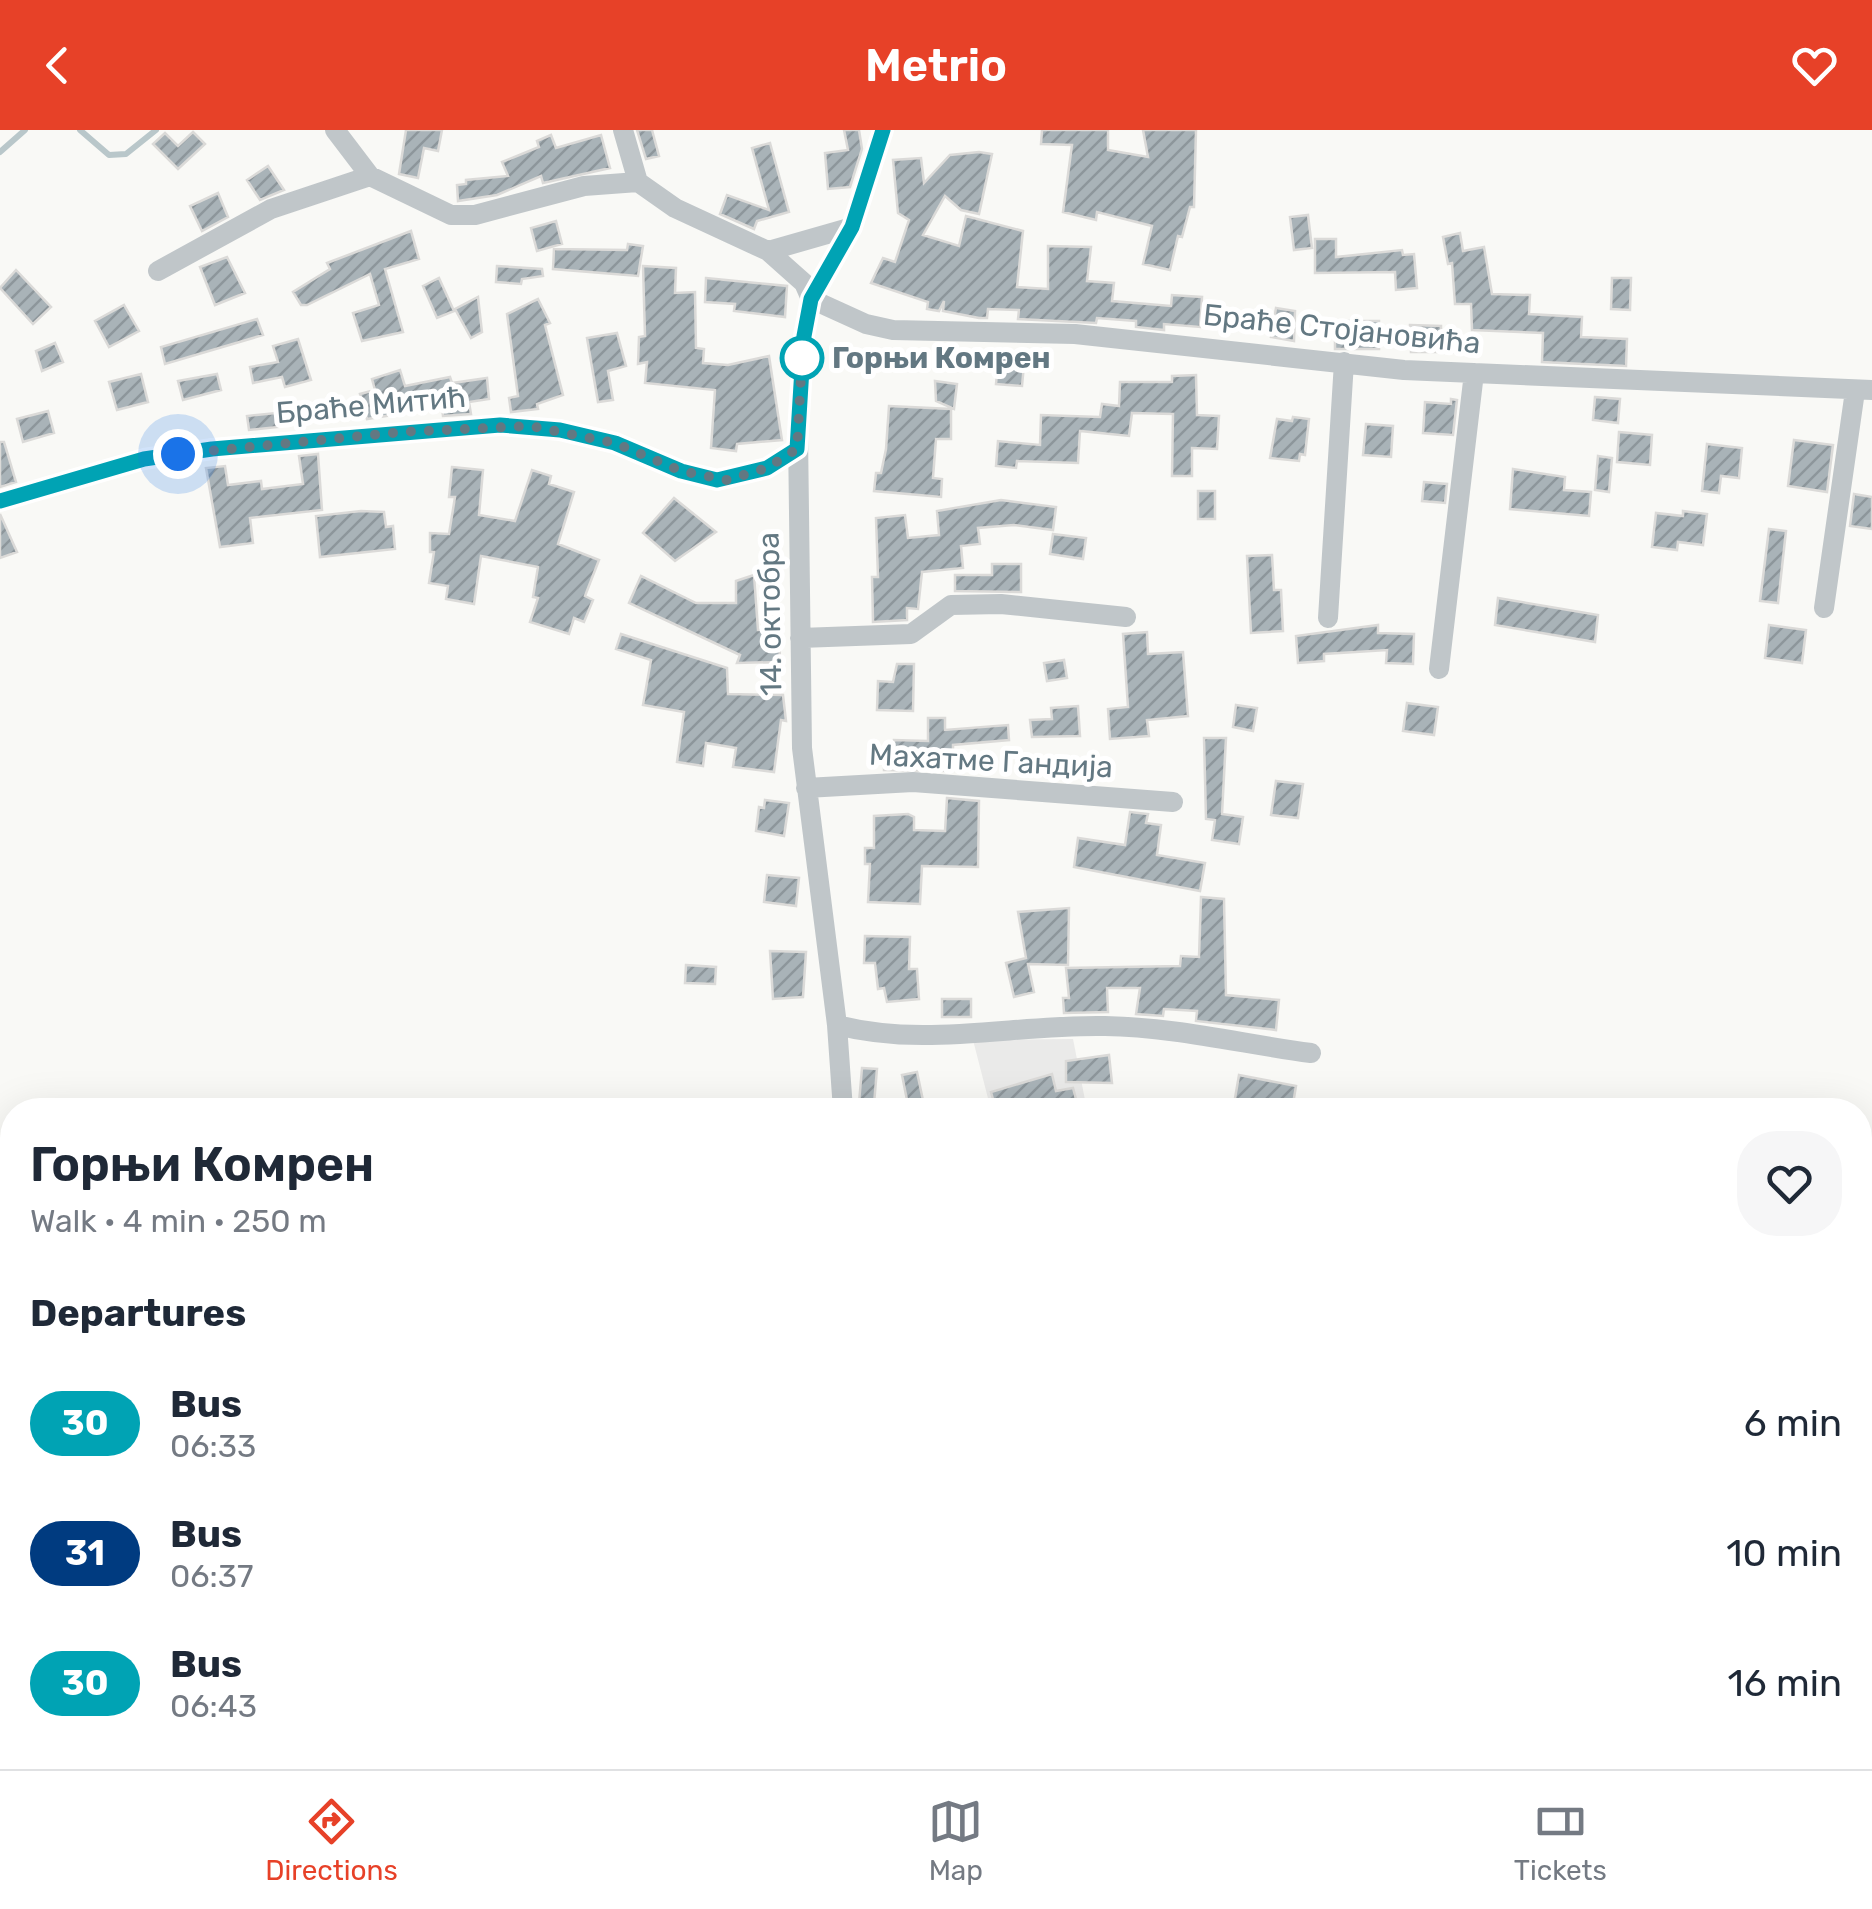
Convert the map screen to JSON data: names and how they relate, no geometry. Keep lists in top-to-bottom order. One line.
{"streets":{"street":["Браће Стојановића","Браће Митић","14. октобра","Махатме Гандија"]},"crossings":[["Браће Стојановића","14. октобра"],["Браће Митић","14. октобра"],["14. октобра","Махатме Гандија"]],"places":["Горњи Комрен"],"lines":["bus line 30"],"page":{"header":"Metrio","heading":[["Горњи Комрен","Walk · 4 min · 250 m"],"Departures"],"list":[{"mark":"30","name":"Bus","note":"06:33","value":"6 min"},{"mark":"31","name":"Bus","note":"06:37","value":"10 min"},{"mark":"30","name":"Bus","note":"06:43","value":"16 min"}],"tabs":["Directions","Map","Tickets"]}}
